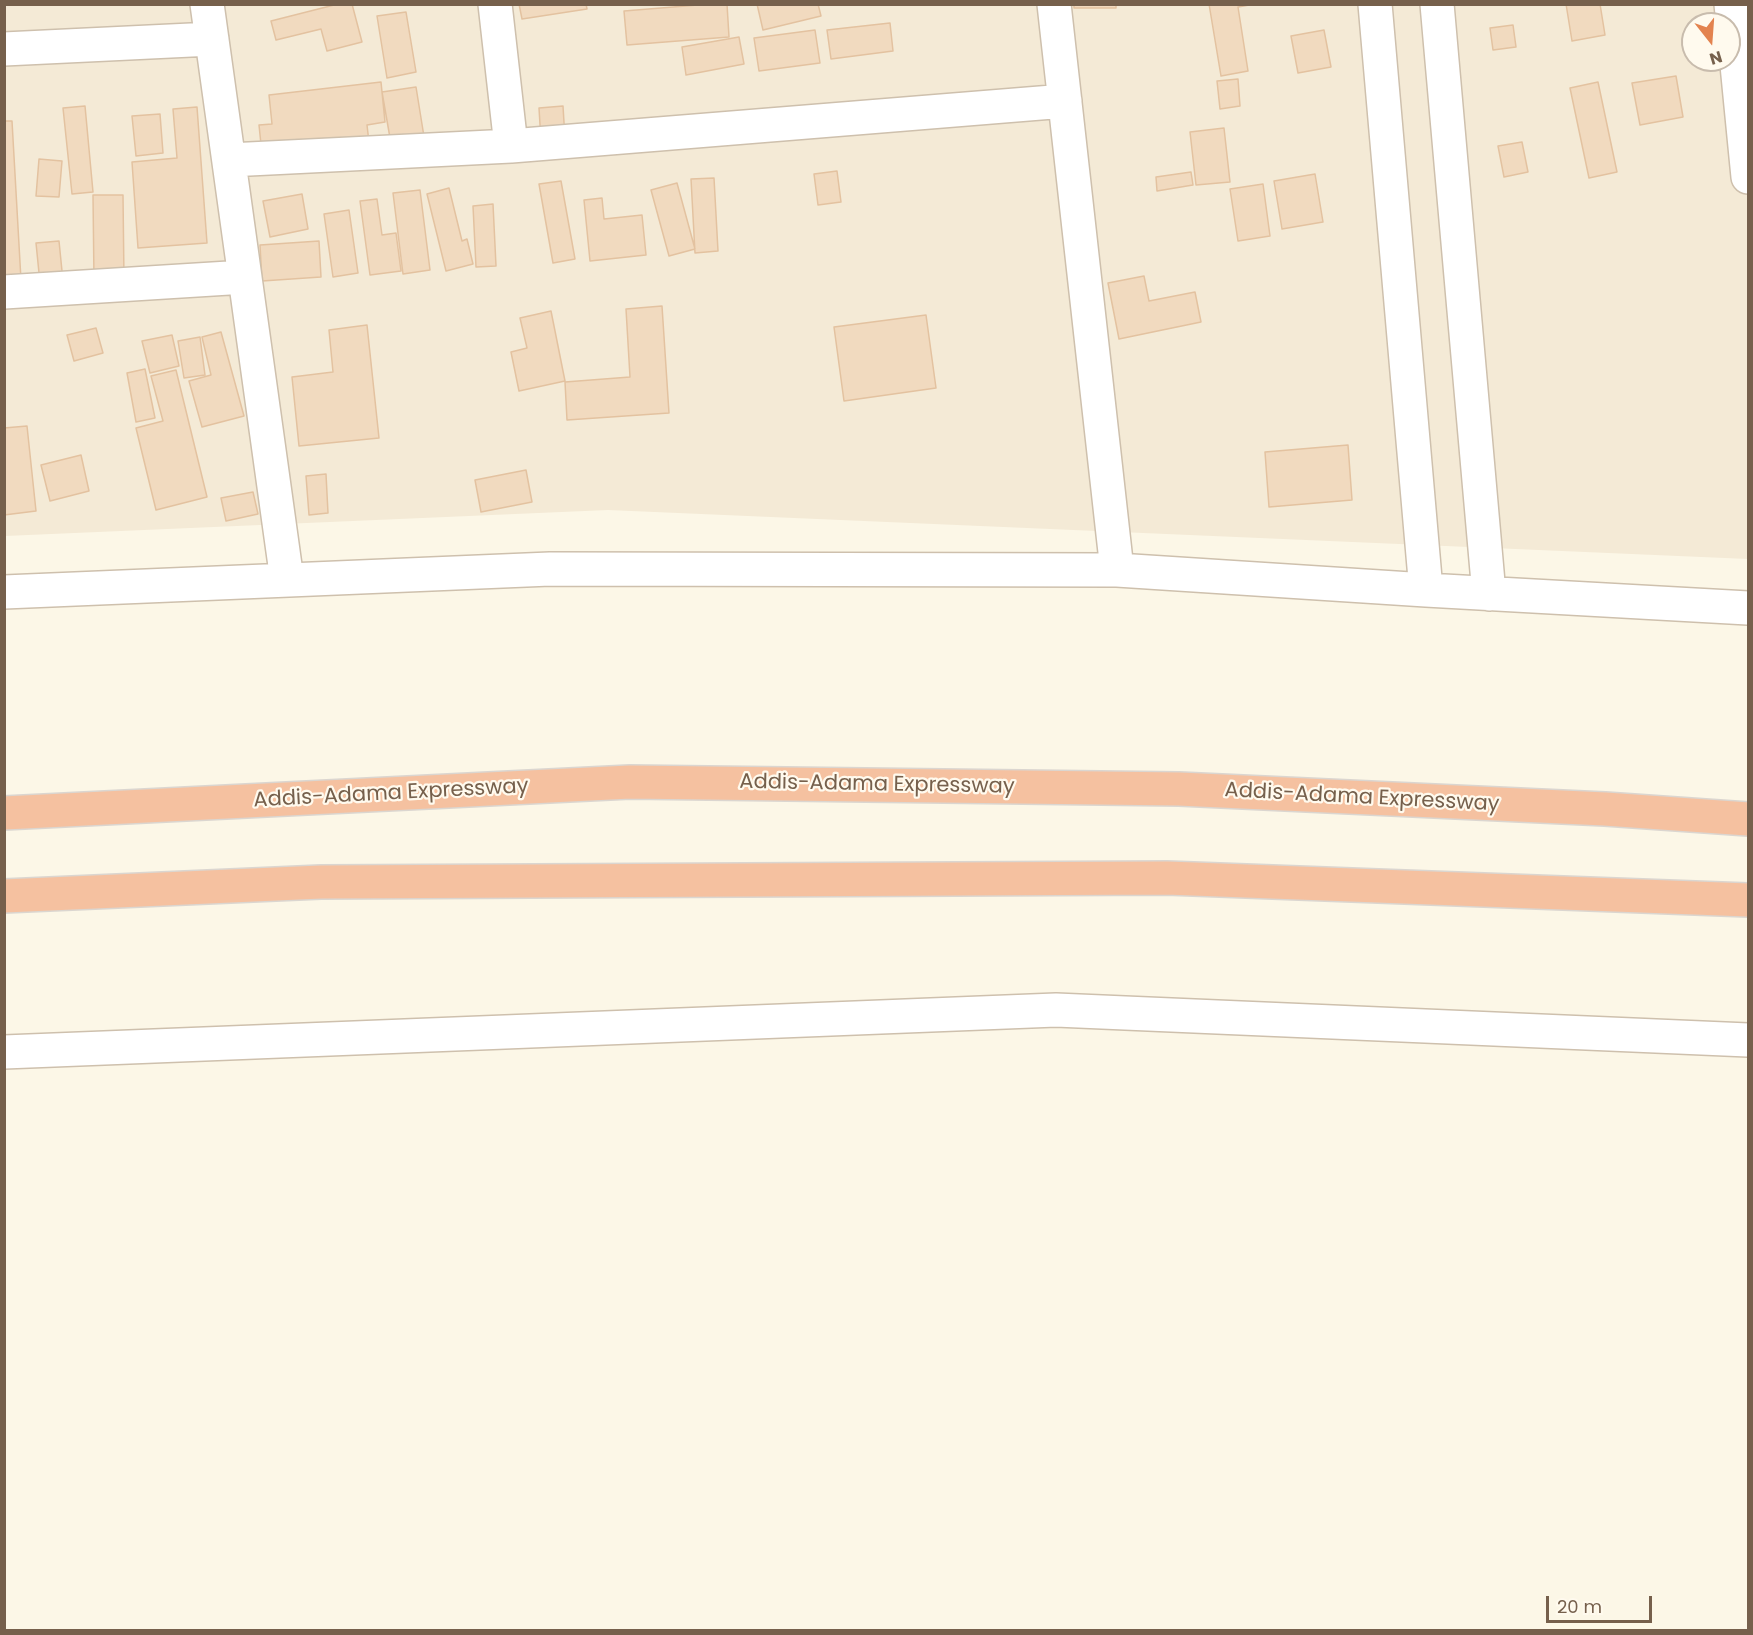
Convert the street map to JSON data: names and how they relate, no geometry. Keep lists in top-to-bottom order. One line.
{"streets":{"highway":["Addis-Adama Expressway"]},"scale_bar":"20 m","north":"bottom"}
